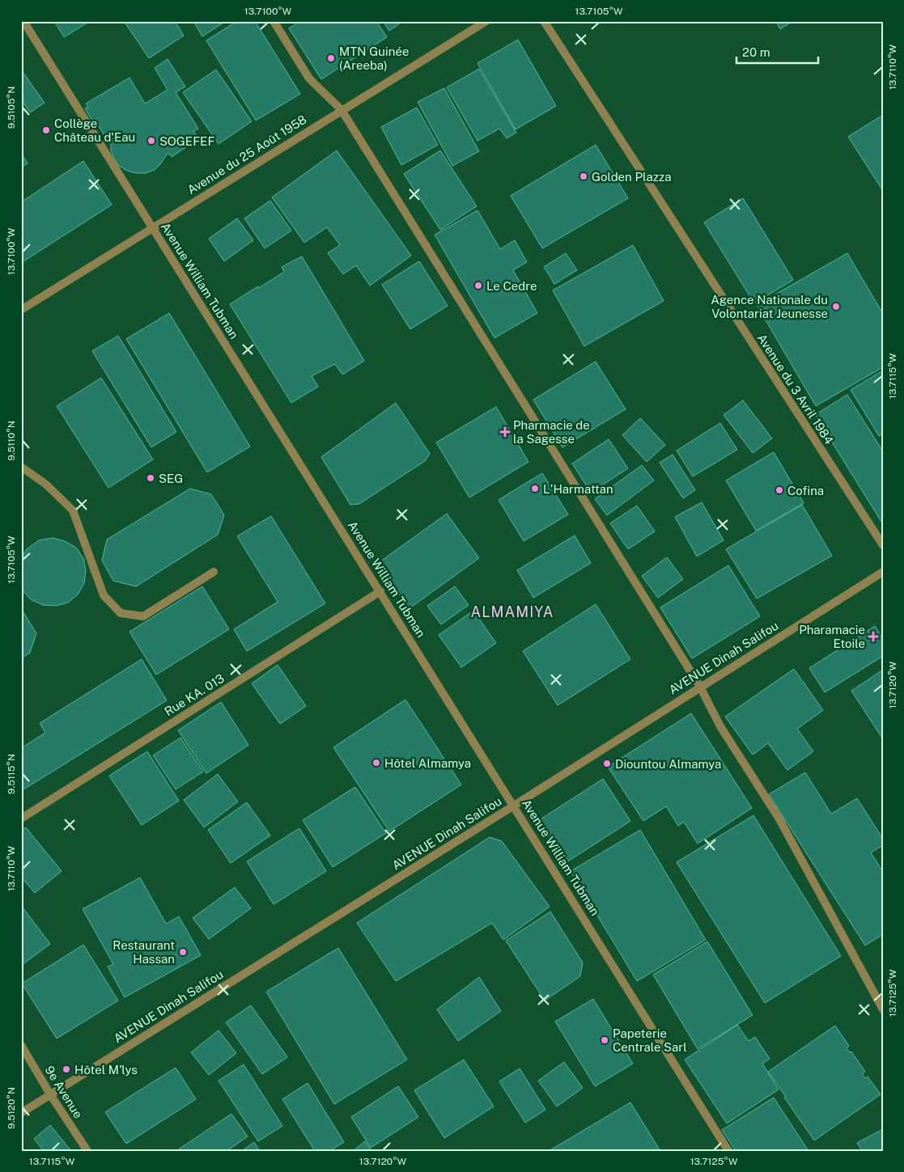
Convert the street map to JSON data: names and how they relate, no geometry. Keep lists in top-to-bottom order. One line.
{"streets":{"street":["Avenue du 25 Août 1958","Avenue William Tubman","Avenue du 3 Avril 1984","AVENUE Dinah Salifou","Rue KA. 013","9e Avenue"]},"crossings":[["Avenue du 25 Août 1958","Avenue William Tubman"],["Avenue William Tubman","AVENUE Dinah Salifou"],["Avenue William Tubman","Rue KA. 013"],["AVENUE Dinah Salifou","9e Avenue"]],"districts":["ALMAMIYA"],"places":{"other":["MTN Guinée (Areeba)","Collège Château d'Eau","SOGEFEF","Golden Plazza","Le Cedre","Agence Nationale du Volontariat Jeunesse","SEG","L'Harmattan","Cofina","Hôtel Almamya","Diountou Almamya","Restaurant Hassan","Papeterie Centrale Sarl","Hôtel M'lys"],"health":["Pharmacie de la Sagesse","Pharamacie Etoile"]},"scale_bar":"20 m","coordinates":["13.7100°W","13.7105°W","13.7110°W","9.5105°N","13.7115°W","9.5110°N","13.7120°W","9.5115°N","13.7125°W","9.5120°N"]}
